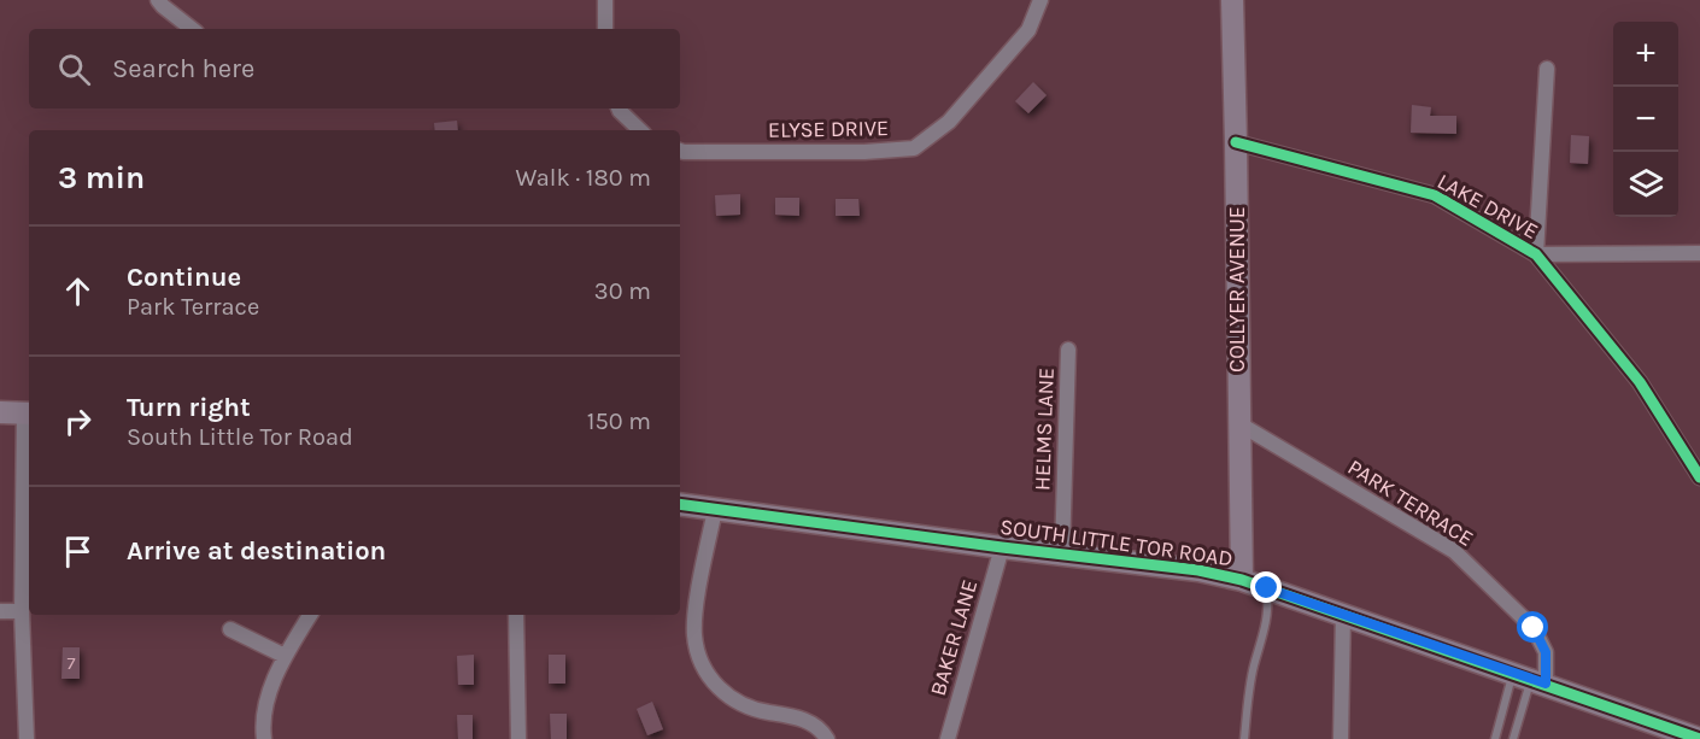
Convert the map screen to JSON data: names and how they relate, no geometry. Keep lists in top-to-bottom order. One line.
{"streets":{"street":["ELYSE DRIVE","LAKE DRIVE","COLLYER AVENUE","HELMS LANE","PARK TERRACE","SOUTH LITTLE TOR ROAD","BAKER LANE"]},"crossings":[["LAKE DRIVE","COLLYER AVENUE"],["COLLYER AVENUE","PARK TERRACE"],["COLLYER AVENUE","SOUTH LITTLE TOR ROAD"],["HELMS LANE","SOUTH LITTLE TOR ROAD"],["PARK TERRACE","SOUTH LITTLE TOR ROAD"],["SOUTH LITTLE TOR ROAD","BAKER LANE"]],"house_numbers":["7"],"page":{"map_buttons":["+","−"],"search":"Search here","heading":["3 min","Walk · 180 m"],"list":[["Continue","Park Terrace","30 m"],["Turn right","South Little Tor Road","150 m"],"Arrive at destination"]}}
